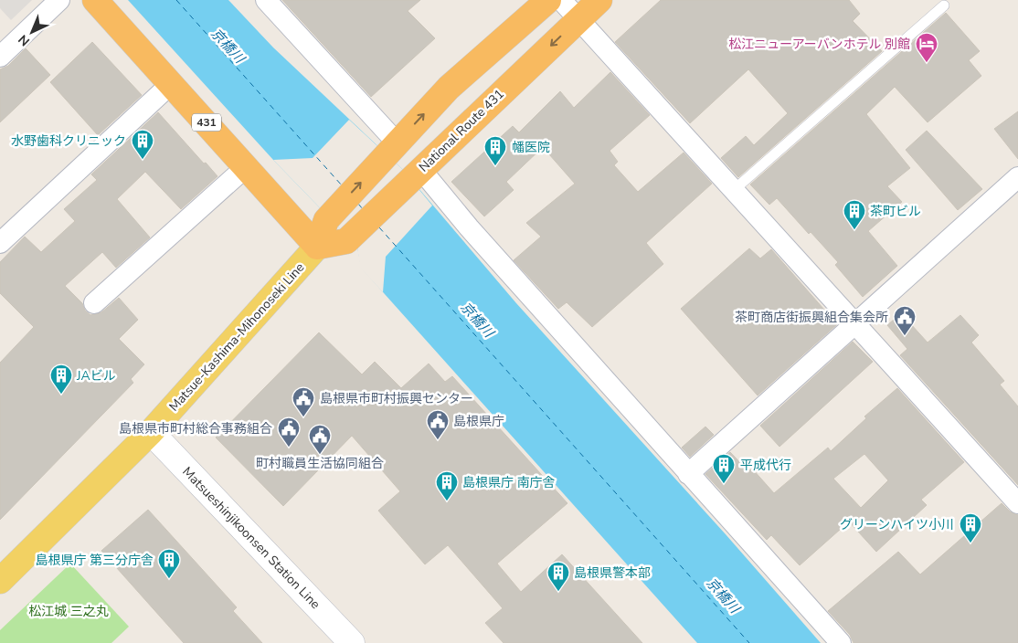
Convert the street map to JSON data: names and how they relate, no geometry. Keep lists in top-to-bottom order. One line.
{"streets":{"highway":["431","National Route 431"],"main road":["Matsue-Kashima-Mihonoseki Line","Matsueshinjikoonsen Station Line"]},"crossings":[["431","National Route 431"],["431","Matsue-Kashima-Mihonoseki Line"],["National Route 431","Matsue-Kashima-Mihonoseki Line"],["Matsue-Kashima-Mihonoseki Line","Matsueshinjikoonsen Station Line"]],"water":["京橋川"],"parks":["松江城 三之丸"],"places":{"hotel":["松江ニューアーバンホテル 別館"],"building":["水野歯科クリニック","幡医院","茶町ビル","JAビル","平成代行","島根県庁 南庁舎","グリーンハイツ小川","島根県庁 第三分庁舎","島根県警本部"],"public building":["茶町商店街振興組合集会所","島根県市町村振興センター","島根県庁","島根県市町村総合事務組合","町村職員生活協同組合"]},"north":"bottom left"}
